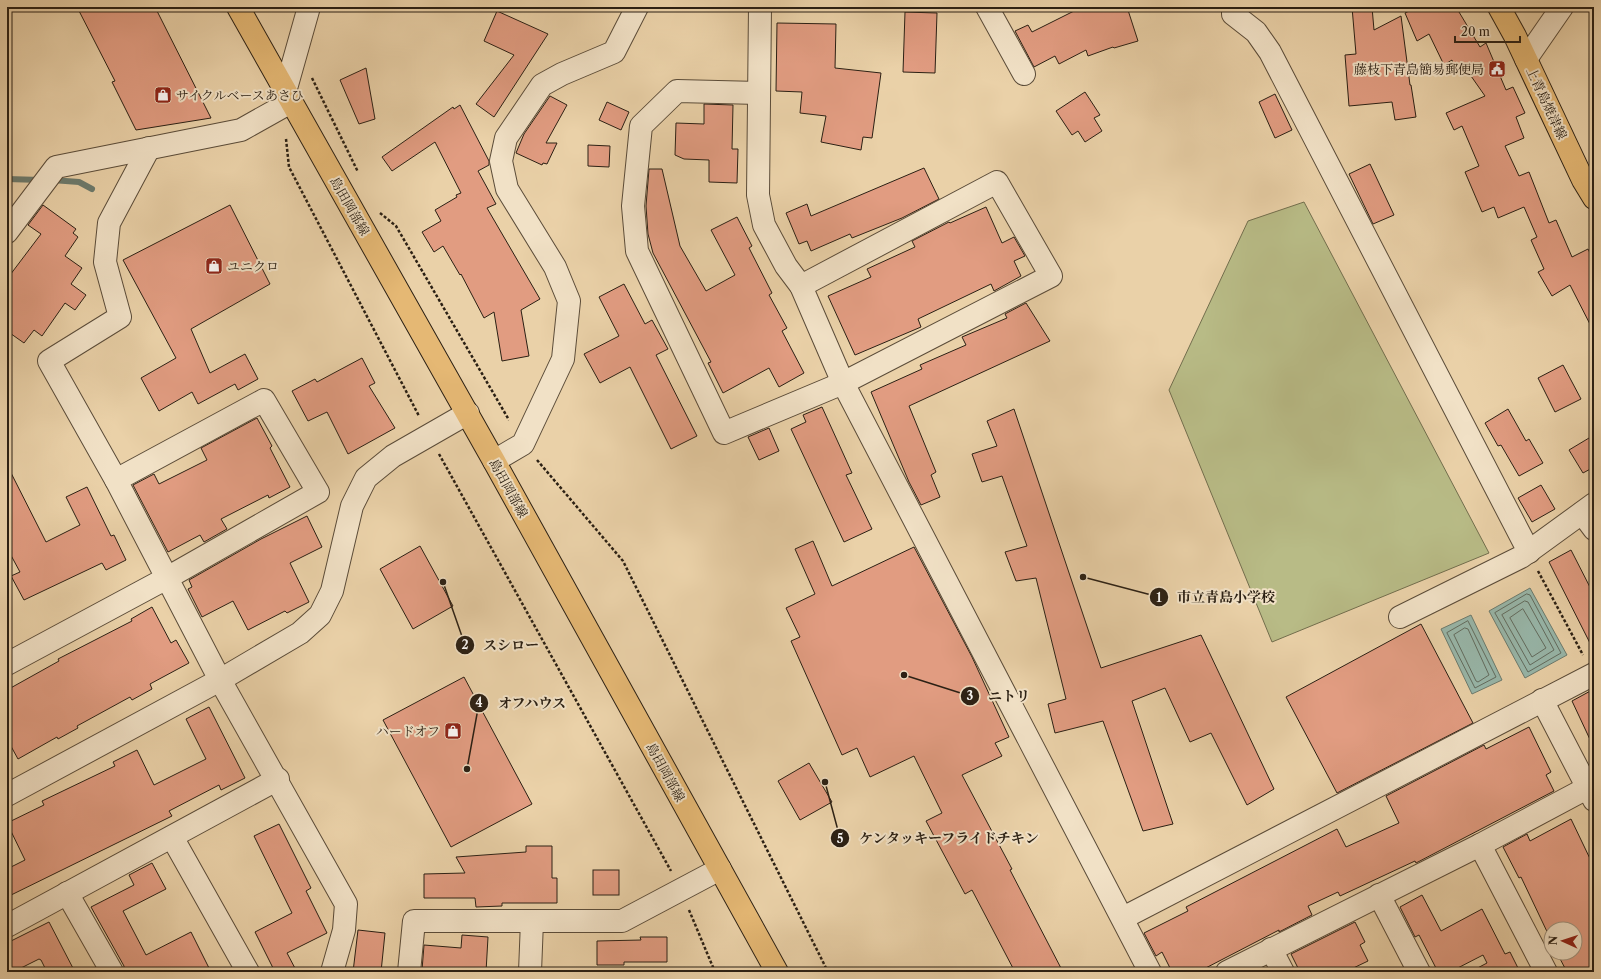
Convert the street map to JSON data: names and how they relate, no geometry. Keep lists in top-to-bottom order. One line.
{"streets":{"main road":["上青島焼津線","島田岡部線"]},"places":{"public building":["藤枝下青島簡易郵便局"],"shop":["サイクルベースあさひ","ユニクロ","ハードオフ"],"other":["市立青島小学校","スシロー","ニトリ","オフハウス","ケンタッキーフライドチキン"]},"scale_bar":"20 m","north":"left"}
